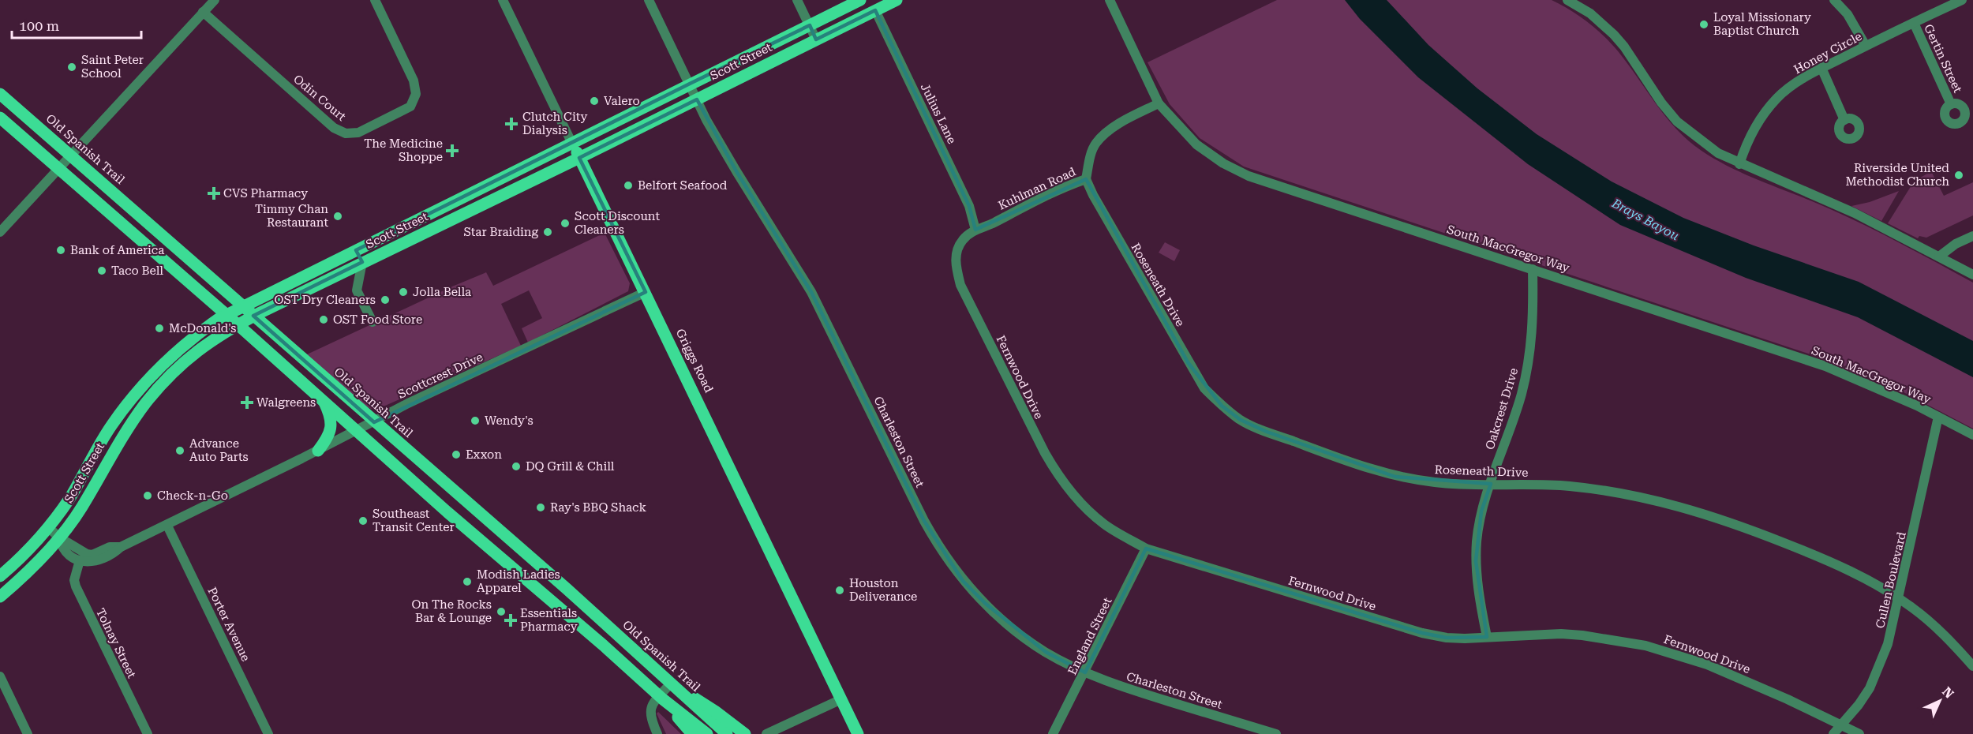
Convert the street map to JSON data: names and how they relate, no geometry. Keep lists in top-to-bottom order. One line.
{"streets":{"main road":["Scott Street","Old Spanish Trail","Griggs Road"],"street":["Honey Circle","Gertin Street","Odin Court","Julius Lane","Kuhlman Road","South MacGregor Way","Roseneath Drive","Scottcrest Drive","Fernwood Drive","Oakcrest Drive","Charleston Street","Cullen Boulevard","Porter Avenue","England Street","Tolnay Street"]},"crossings":[["Honey Circle","Gertin Street"],["Scott Street","Julius Lane"],["Scott Street","Old Spanish Trail"],["Scott Street","Griggs Road"],["Scott Street","Scottcrest Drive"],["Scott Street","Charleston Street"],["Julius Lane","Kuhlman Road"],["Old Spanish Trail","Scottcrest Drive"],["Kuhlman Road","South MacGregor Way"],["Kuhlman Road","Roseneath Drive"],["Kuhlman Road","Fernwood Drive"],["South MacGregor Way","Oakcrest Drive"],["South MacGregor Way","Cullen Boulevard"],["Roseneath Drive","Oakcrest Drive"],["Roseneath Drive","Cullen Boulevard"],["Griggs Road","Scottcrest Drive"],["Scottcrest Drive","Porter Avenue"],["Scottcrest Drive","Tolnay Street"],["Fernwood Drive","Oakcrest Drive"],["Fernwood Drive","Cullen Boulevard"],["Fernwood Drive","England Street"],["Charleston Street","England Street"]],"water":["Brays Bayou"],"places":{"other":["Loyal Missionary Baptist Church","Saint Peter School","Valero","Riverside United Methodist Church","Belfort Seafood","Timmy Chan Restaurant","Scott Discount Cleaners","Star Braiding","Bank of America","Taco Bell","Jolla Bella","OST Dry Cleaners","OST Food Store","McDonald's","Wendy's","Advance Auto Parts","Exxon","DQ Grill & Chill","Check-n-Go","Ray's BBQ Shack","Southeast Transit Center","Modish Ladies Apparel","Houston Deliverance","On The Rocks Bar & Lounge"],"health":["Clutch City Dialysis","The Medicine Shoppe","CVS Pharmacy","Walgreens","Essentials Pharmacy"]},"scale_bar":"100 m","north":"top right"}
